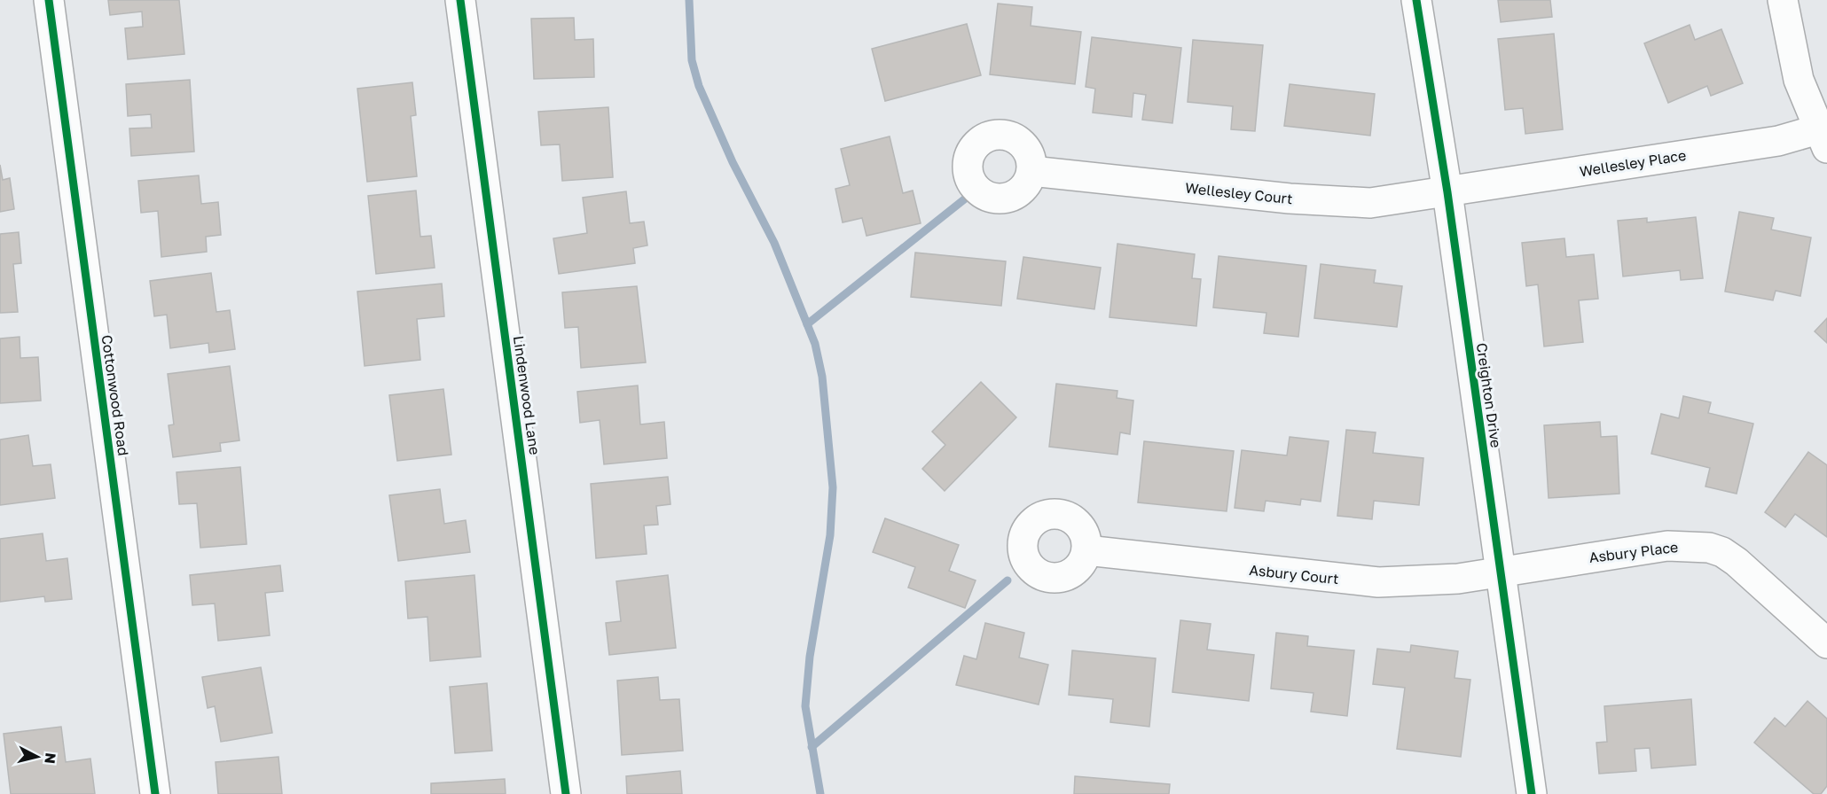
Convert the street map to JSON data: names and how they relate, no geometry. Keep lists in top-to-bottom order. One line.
{"streets":{"street":["Wellesley Place","Wellesley Court","Cottonwood Road","Lindenwood Lane","Creighton Drive","Asbury Place","Asbury Court"]},"crossings":[["Wellesley Place","Wellesley Court"],["Wellesley Place","Creighton Drive"],["Wellesley Court","Creighton Drive"],["Creighton Drive","Asbury Place"],["Creighton Drive","Asbury Court"],["Asbury Place","Asbury Court"]],"north":"right"}
